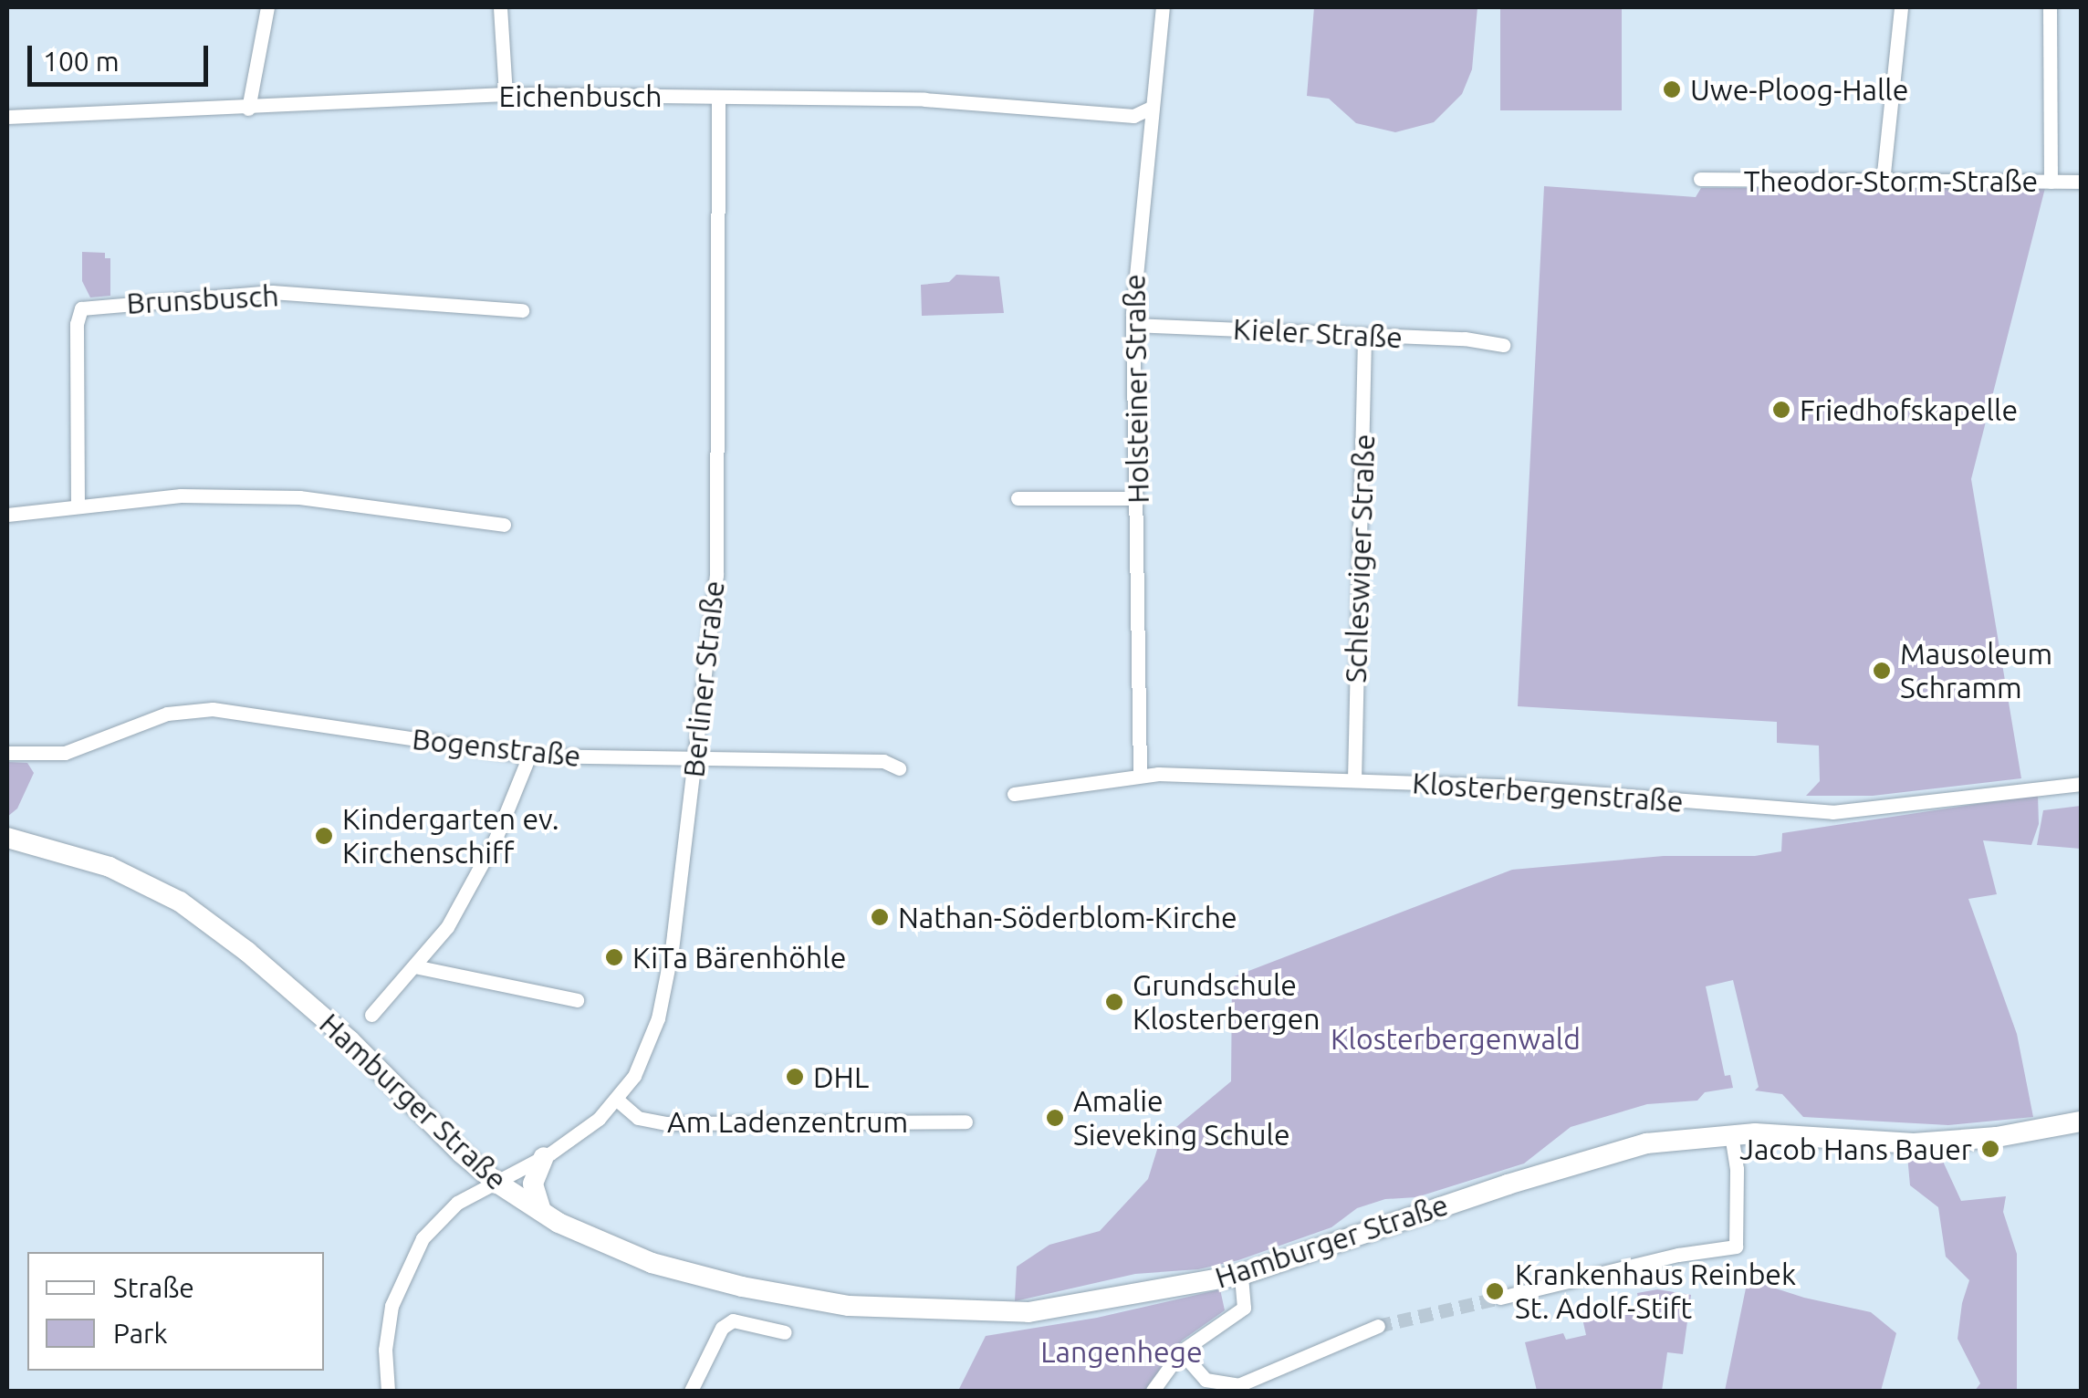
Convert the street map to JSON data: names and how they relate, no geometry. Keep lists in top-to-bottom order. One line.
{"streets":{"main road":["Hamburger Straße"],"street":["Eichenbusch","Theodor-Storm-Straße","Brunsbusch","Kieler Straße","Holsteiner Straße","Schleswiger Straße","Berliner Straße","Bogenstraße","Klosterbergenstraße","Am Ladenzentrum"]},"crossings":[["Eichenbusch","Holsteiner Straße"],["Eichenbusch","Berliner Straße"],["Kieler Straße","Holsteiner Straße"],["Kieler Straße","Schleswiger Straße"],["Holsteiner Straße","Klosterbergenstraße"],["Schleswiger Straße","Klosterbergenstraße"],["Berliner Straße","Bogenstraße"],["Berliner Straße","Hamburger Straße"],["Berliner Straße","Am Ladenzentrum"]],"parks":["Klosterbergenwald","Langenhege"],"places":["Uwe-Ploog-Halle","Friedhofskapelle","Mausoleum Schramm","Kindergarten ev. Kirchenschiff","Nathan-Söderblom-Kirche","KiTa Bärenhöhle","Grundschule Klosterbergen","DHL","Amalie Sieveking Schule","Jacob Hans Bauer","Krankenhaus Reinbek St. Adolf-Stift"],"legend":["Straße","Park"],"scale_bar":"100 m"}
